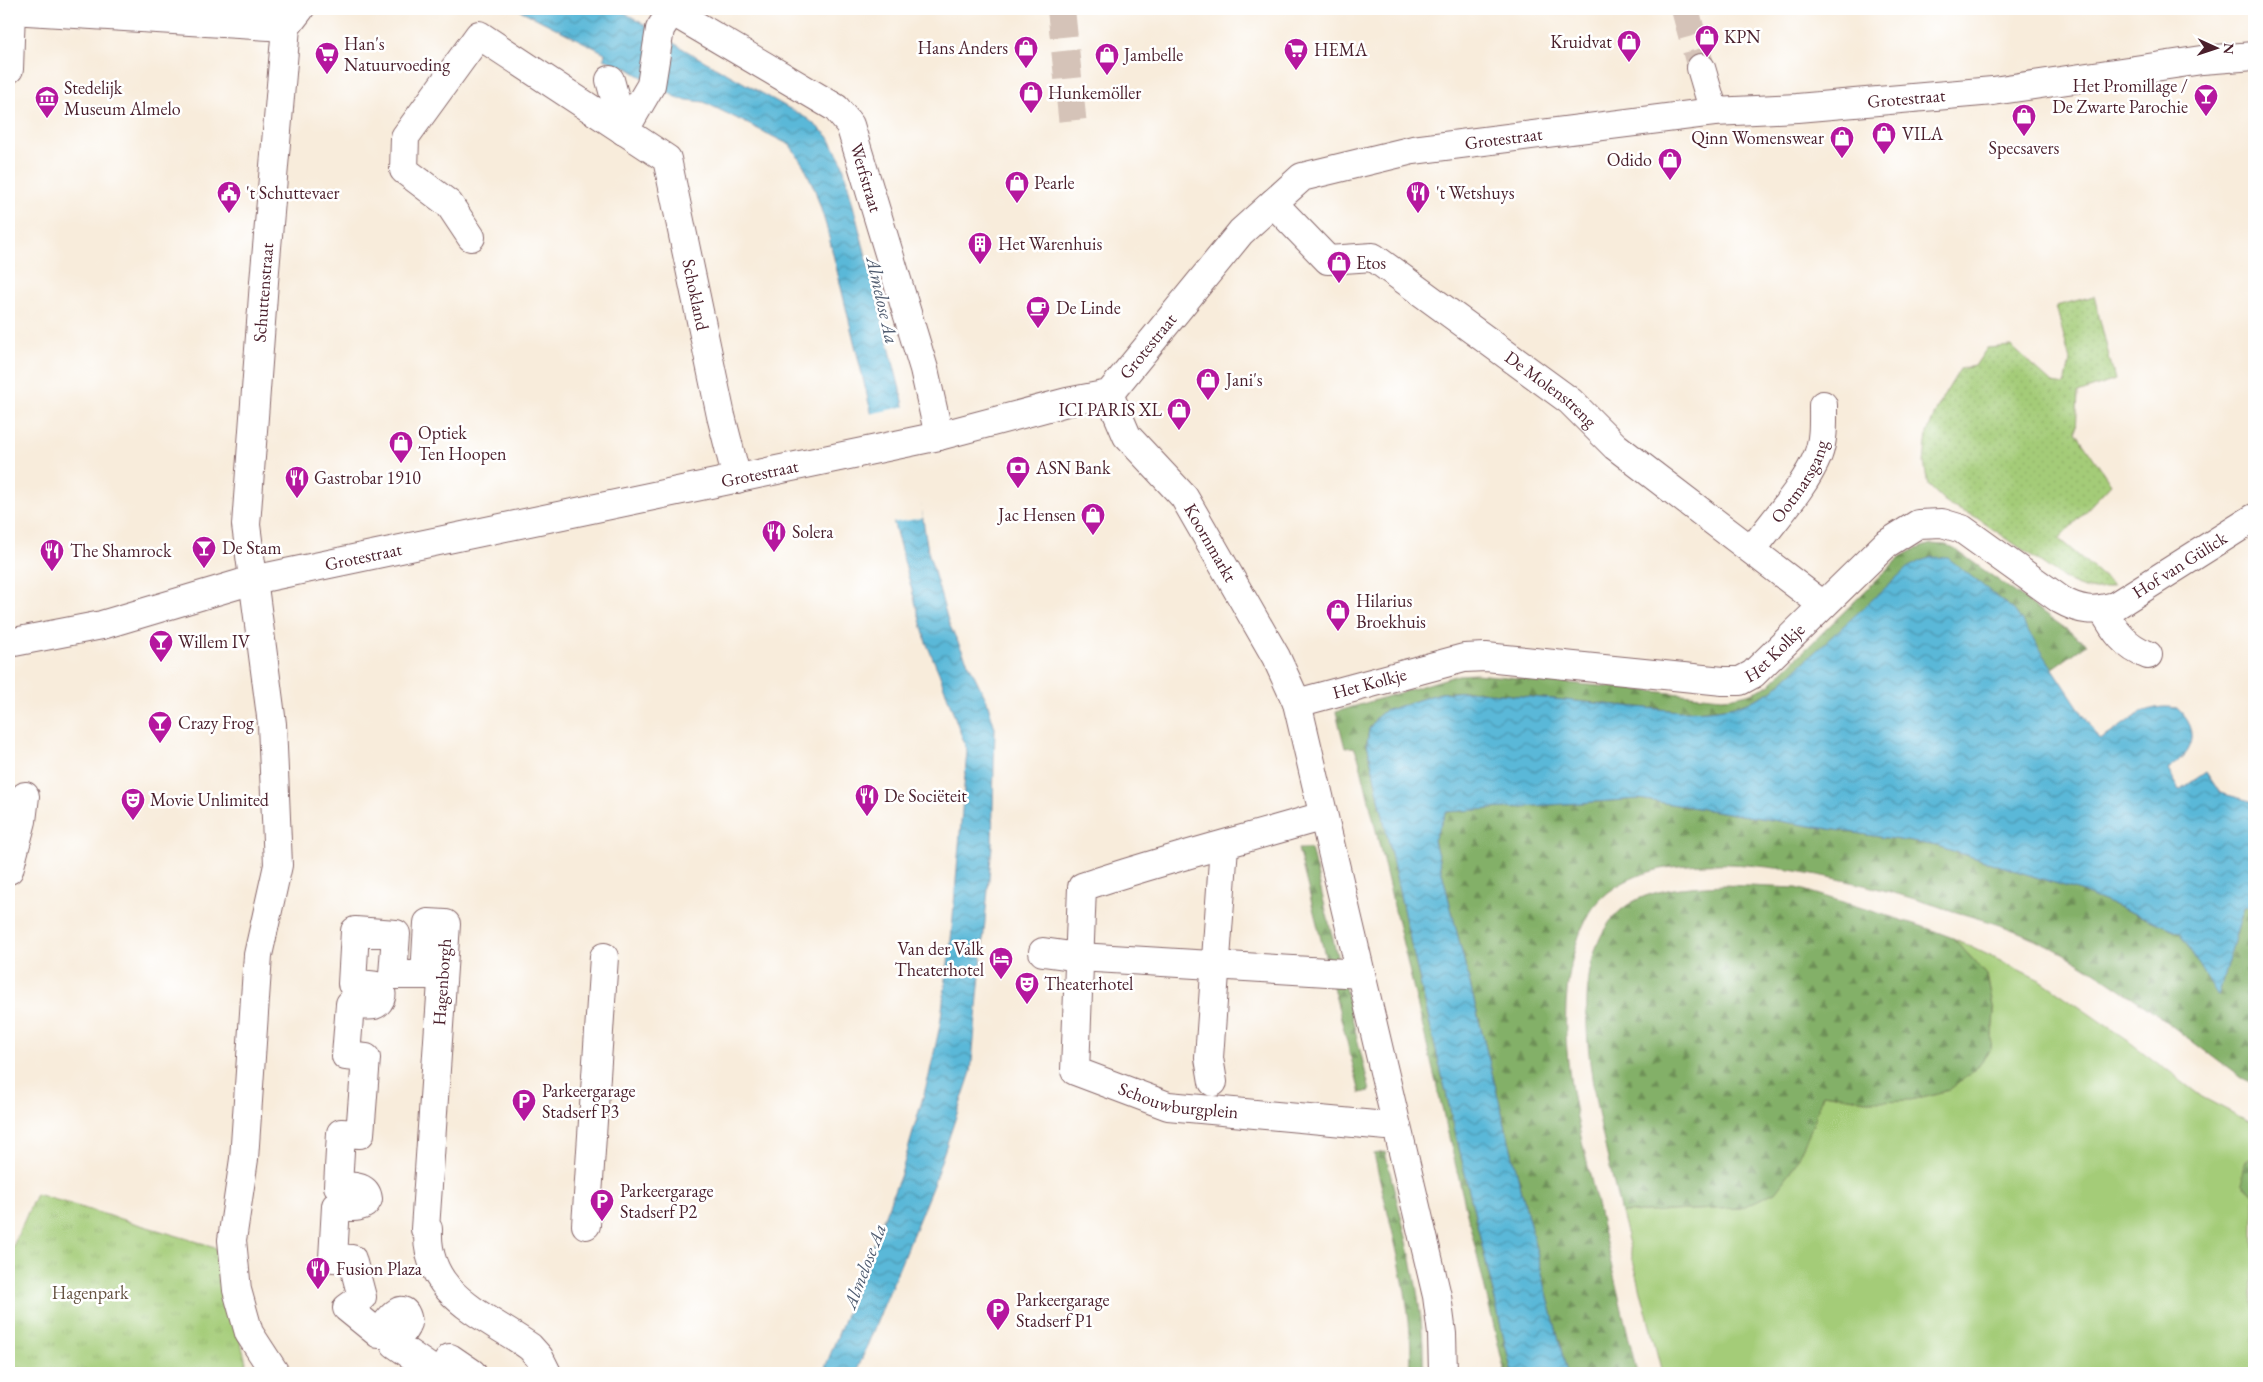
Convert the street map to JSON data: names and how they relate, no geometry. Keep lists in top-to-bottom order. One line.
{"streets":{"street":["Grotestraat","Werfstraat","Schuttenstraat","Schokland","De Molenstreng","Ootmarsgang","Koornmarkt","Hof van Gülick","Het Kolkje","Hagenborgh","Schouwburgplein"]},"crossings":[["Grotestraat","Werfstraat"],["Grotestraat","Schuttenstraat"],["Grotestraat","Schokland"],["Grotestraat","De Molenstreng"],["Grotestraat","Koornmarkt"],["Werfstraat","Schokland"],["De Molenstreng","Ootmarsgang"],["De Molenstreng","Het Kolkje"],["Koornmarkt","Het Kolkje"],["Hof van Gülick","Het Kolkje"]],"water":["Almelose Aa"],"parks":["Hagenpark"],"places":{"shop":["KPN","Kruidvat","Hans Anders","Jambelle","Hunkemöller","Specsavers","VILA","Qinn Womenswear","Odido","Pearle","Etos","Jani's","ICI PARIS XL","Optiek Ten Hoopen","Jac Hensen","Hilarius Broekhuis"],"supermarket":["HEMA","Han's Natuurvoeding"],"bar":["Het Promillage / De Zwarte Parochie","De Stam","Willem IV","Crazy Frog"],"museum":["Stedelijk Museum Almelo"],"public building":["'t Schuttevaer"],"restaurant":["'t Wetshuys","Gastrobar 1910","Solera","The Shamrock","De Sociëteit","Fusion Plaza"],"building":["Het Warenhuis"],"cafe":["De Linde"],"bank":["ASN Bank"],"theatre":["Movie Unlimited","Theaterhotel"],"hotel":["Van der Valk Theaterhotel"],"parking":["Parkeergarage Stadserf P3","Parkeergarage Stadserf P2","Parkeergarage Stadserf P1"]},"north":"right"}
